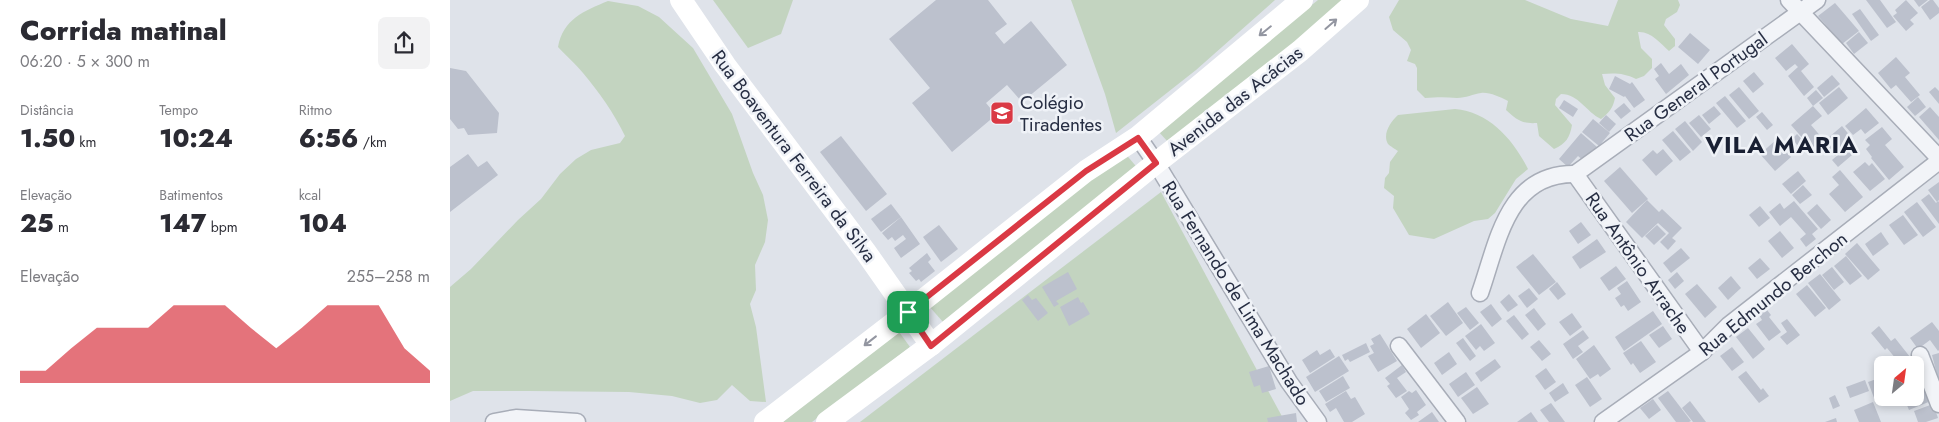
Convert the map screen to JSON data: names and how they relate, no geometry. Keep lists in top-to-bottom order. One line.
{"streets":{"street":["Rua General Portugal","Avenida das Acácias","Rua Boaventura Ferreira da Silva","Rua Antônio Arrache","Rua Fernando de Lima Machado","Rua Edmundo Berchon"]},"crossings":[["Rua General Portugal","Rua Antônio Arrache"],["Avenida das Acácias","Rua Boaventura Ferreira da Silva"],["Avenida das Acácias","Rua Fernando de Lima Machado"],["Rua Antônio Arrache","Rua Edmundo Berchon"]],"districts":["VILA MARIA"],"places":{"school or university":["Colégio Tiradentes"]},"north":"top right","page":{"heading":["Corrida matinal","06:20 · 5 × 300 m"],"stats":[["Distância","1.50 km"],["Tempo","10:24"],["Ritmo","6:56 /km"],["Elevação","25 m"],["Batimentos","147 bpm"],["kcal","104"]],"chart":["Elevação","255–258 m"]}}
